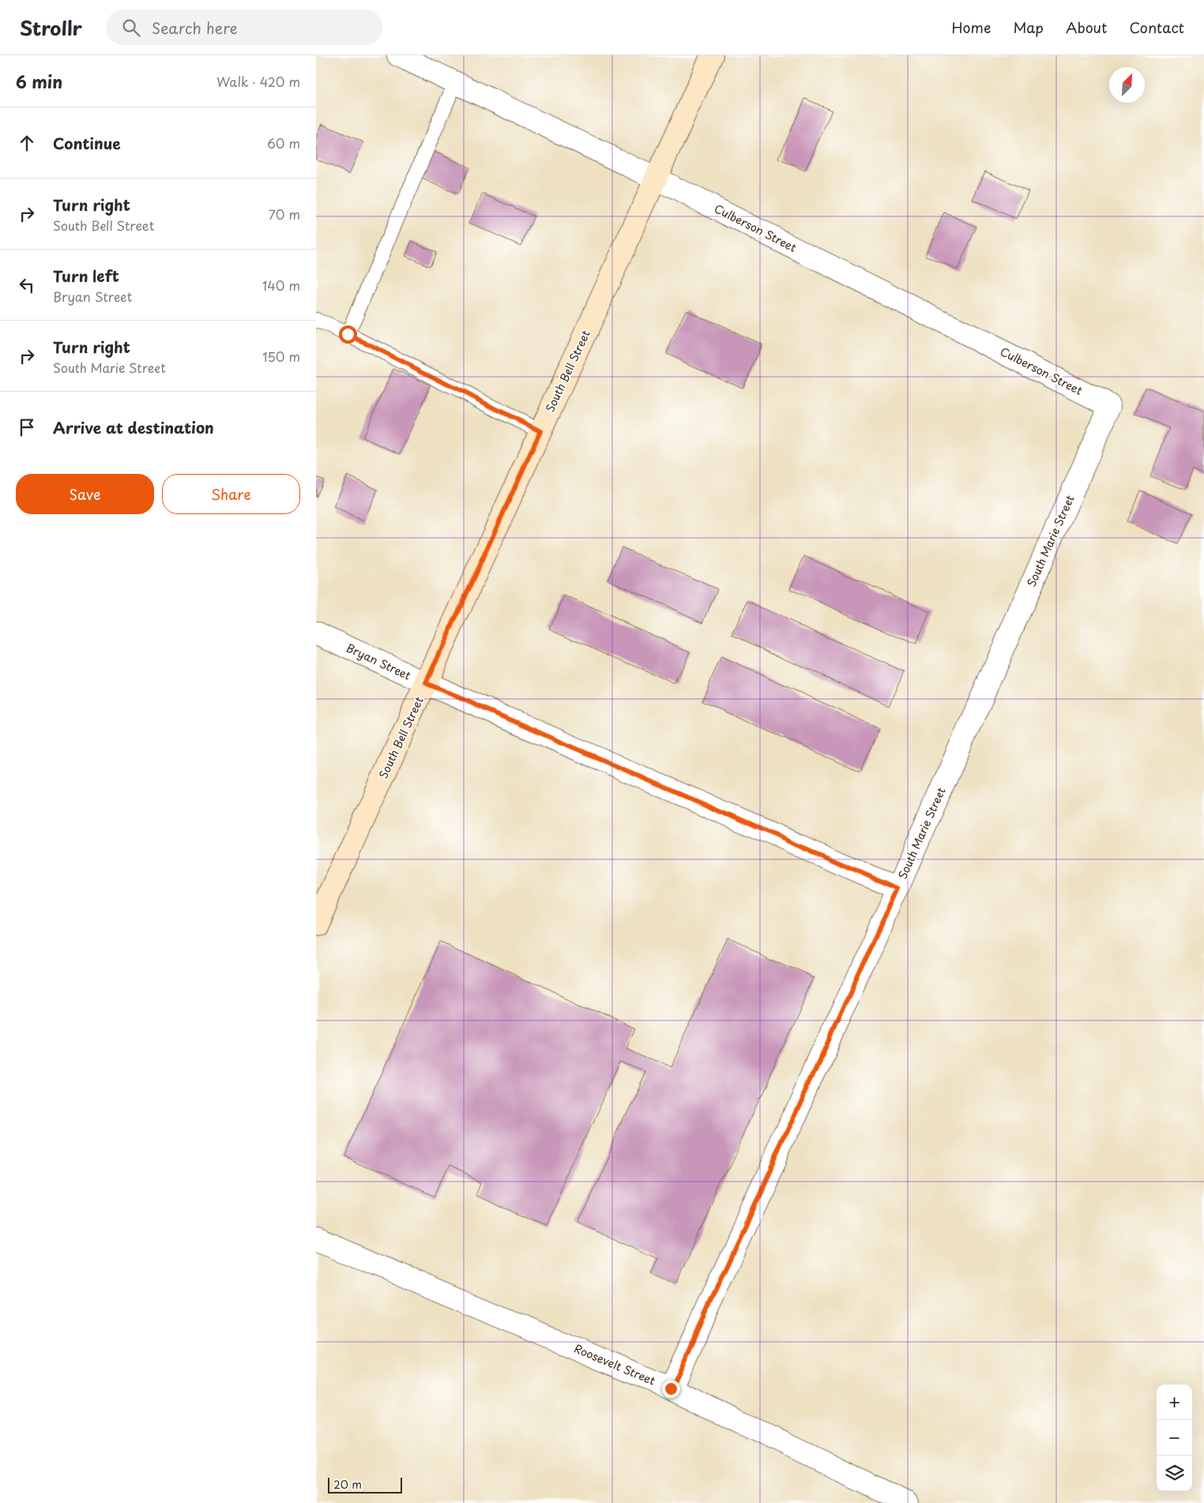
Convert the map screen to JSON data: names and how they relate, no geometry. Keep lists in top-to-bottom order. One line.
{"streets":{"main road":["South Bell Street"],"street":["Culberson Street","South Marie Street","Bryan Street","Roosevelt Street"]},"crossings":[["Culberson Street","South Bell Street"],["Culberson Street","South Marie Street"],["South Bell Street","Bryan Street"],["South Marie Street","Bryan Street"],["South Marie Street","Roosevelt Street"]],"scale_bar":"20 m","north":"top right","page":{"header":"Strollr","search":"Search here","nav":["Home","Map","About","Contact"],"heading":["6 min","Walk · 420 m"],"list":[["Continue","60 m"],["Turn right","South Bell Street","70 m"],["Turn left","Bryan Street","140 m"],["Turn right","South Marie Street","150 m"],"Arrive at destination"],"buttons":["Save","Share"],"map_buttons":["+","−"],"scale":"20 m"}}
